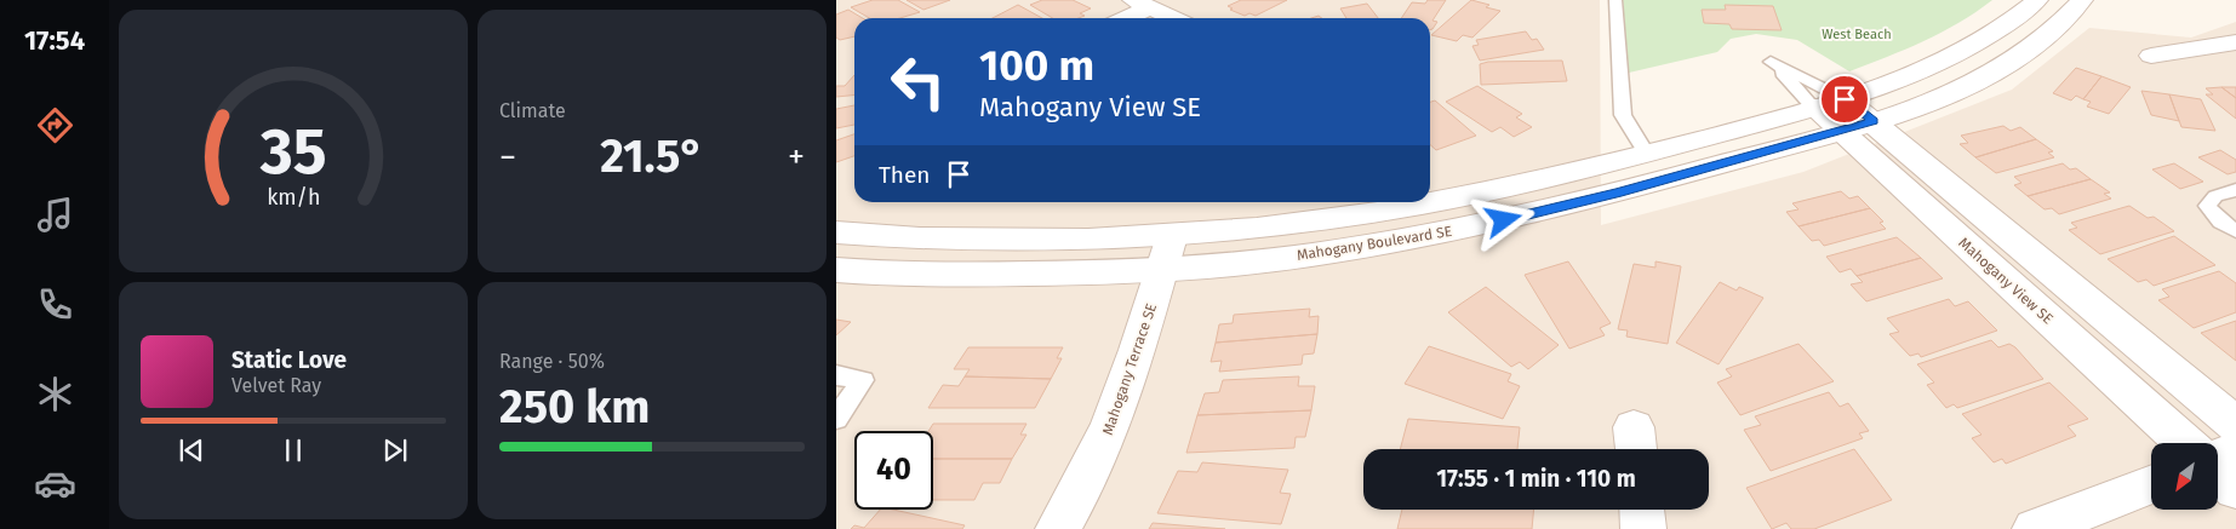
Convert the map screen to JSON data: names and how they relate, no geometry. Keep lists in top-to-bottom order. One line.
{"streets":{"street":["Mahogany Boulevard SE","Mahogany View SE","Mahogany Terrace SE"]},"crossings":[["Mahogany Boulevard SE","Mahogany View SE"],["Mahogany Boulevard SE","Mahogany Terrace SE"]],"parks":["West Beach"],"north":"bottom left","page":{"tabs":"17:54","tile":["Climate",["Range · 50%","250 km"]],"turn":["100 m","Mahogany View SE"],"heat":["−","21.5°","+"],"then":"Then","song":["Static Love","Velvet Ray"],"limit":"40","trip":"17:55 · 1 min · 110 m","gauge":["35","km/h"]}}
